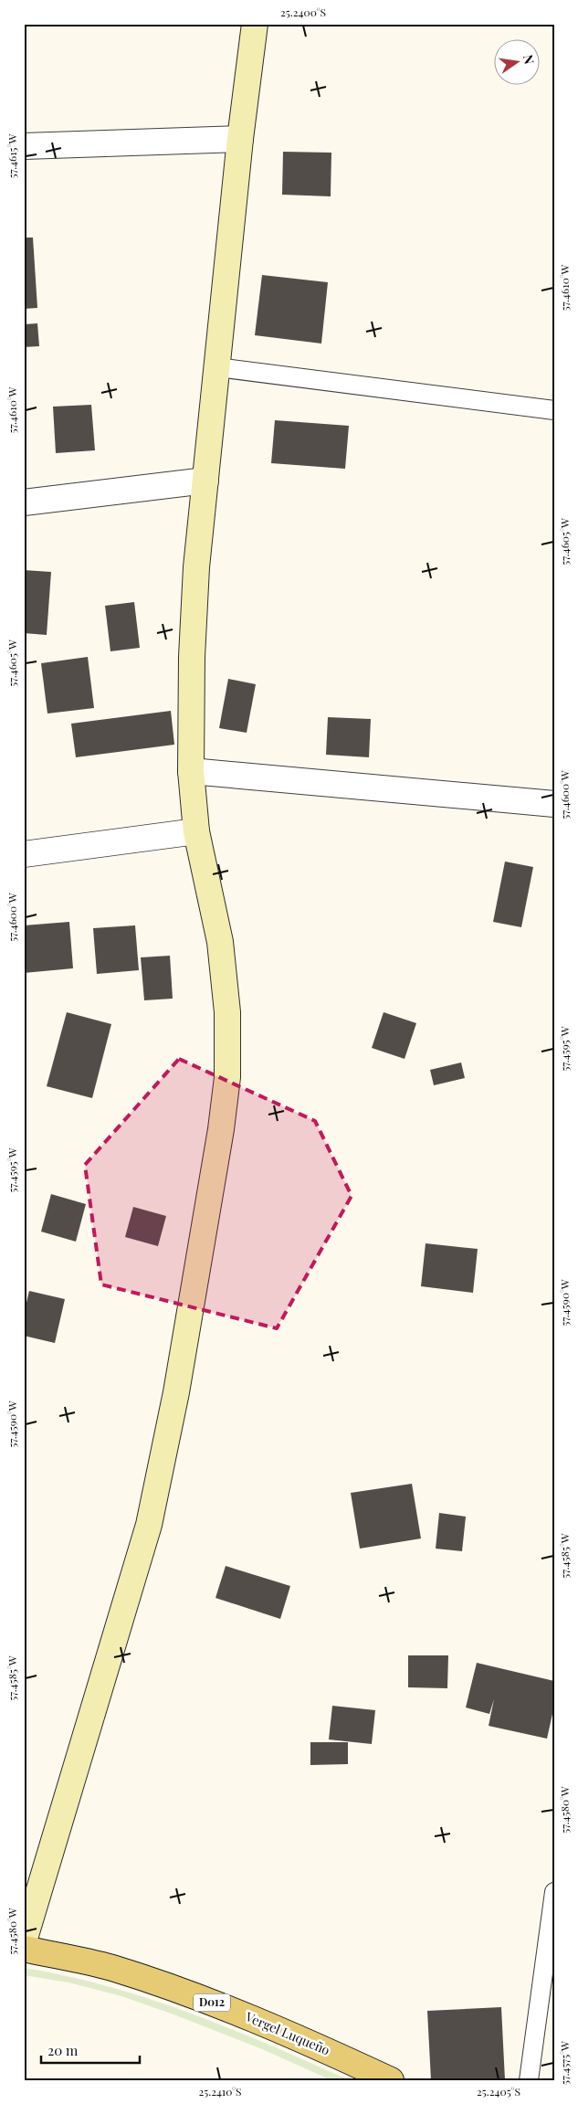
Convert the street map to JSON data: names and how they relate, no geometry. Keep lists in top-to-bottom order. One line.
{"streets":{"main road":["D012","Vergel Luqueño"]},"scale_bar":"20 m","north":"right","coordinates":["25.2400°S","57.4615°W","57.4610°W","57.4605°W","57.4600°W","57.4595°W","57.4590°W","57.4585°W","57.4580°W","57.4575°W","25.2410°S","25.2405°S"]}
